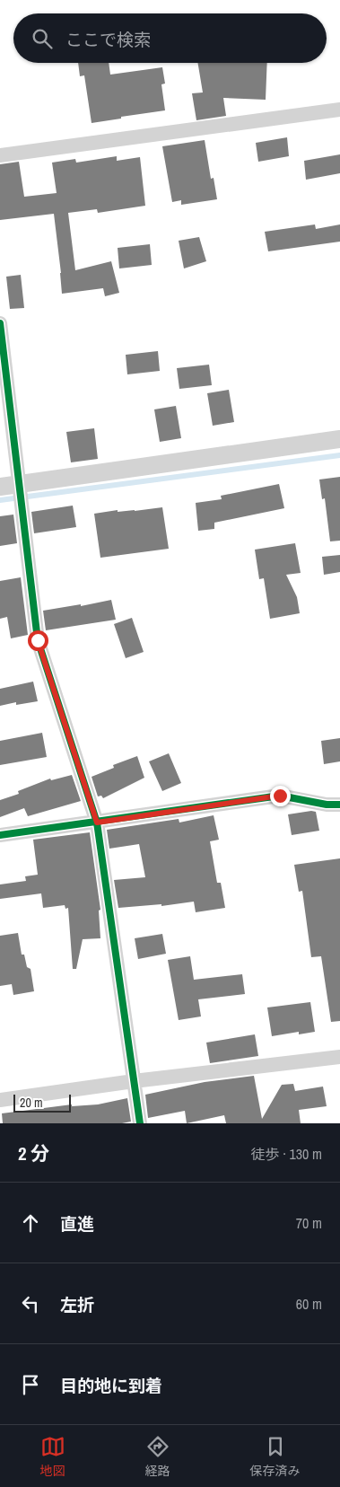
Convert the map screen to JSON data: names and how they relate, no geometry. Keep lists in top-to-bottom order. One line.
{"scale_bar":"20 m","page":{"search":"ここで検索","scale":"20 m","heading":["2 分","徒歩 · 130 m"],"list":[["直進","70 m"],["左折","60 m"],"目的地に到着"],"nav":["地図","経路","保存済み"]}}
